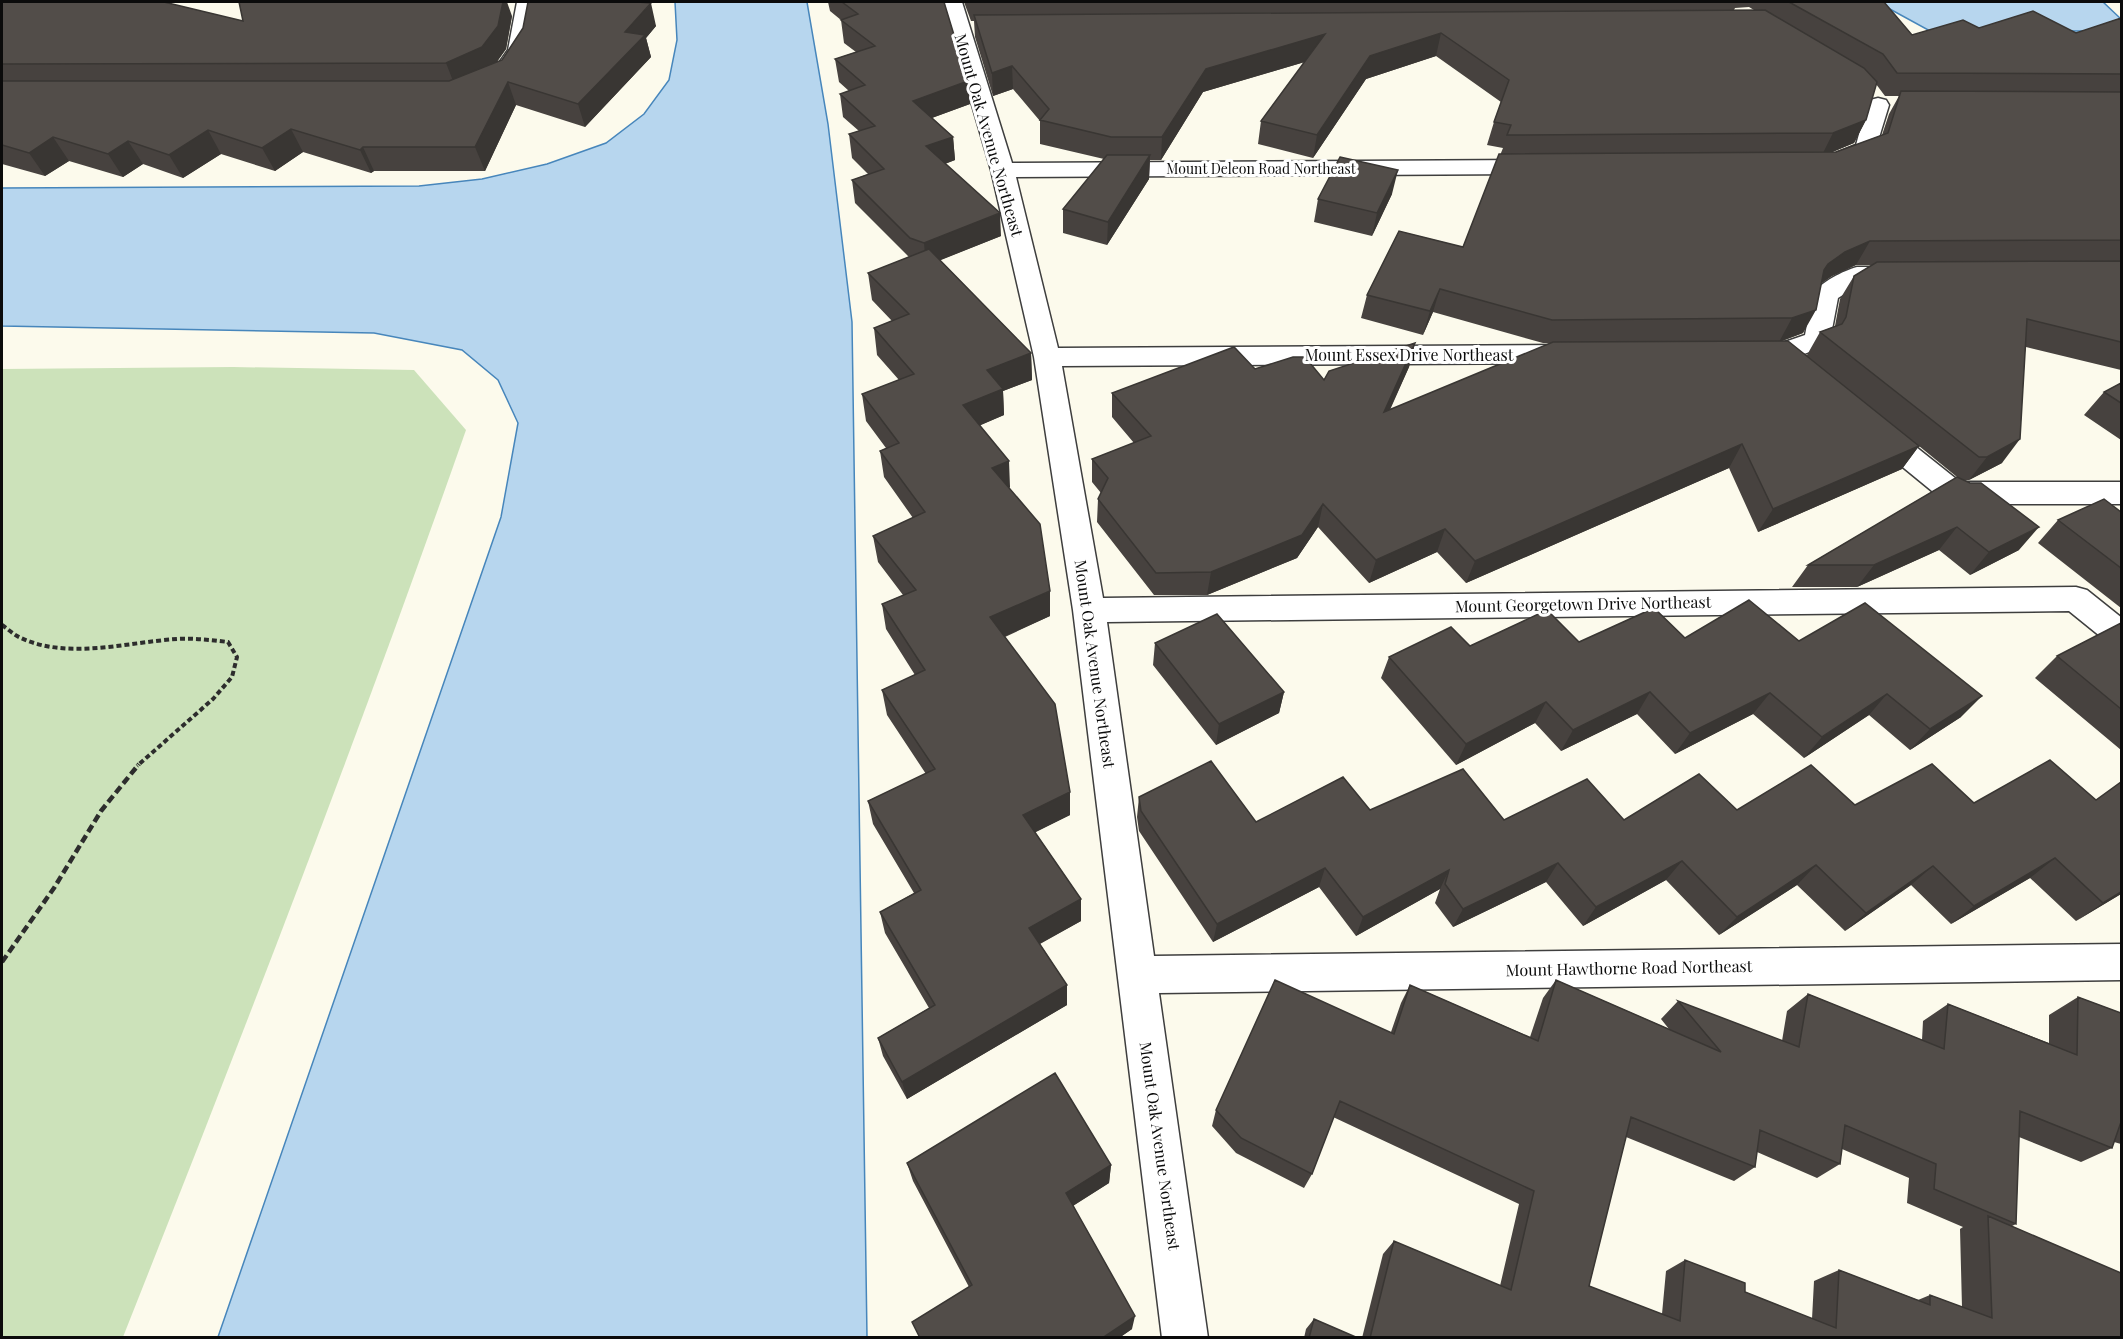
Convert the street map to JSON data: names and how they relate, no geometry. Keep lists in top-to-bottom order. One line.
{"streets":{"street":["Mount Oak Avenue Northeast","Mount Deleon Road Northeast","Mount Essex Drive Northeast","Mount Georgetown Drive Northeast","Mount Hawthorne Road Northeast"]},"crossings":[["Mount Oak Avenue Northeast","Mount Deleon Road Northeast"],["Mount Oak Avenue Northeast","Mount Essex Drive Northeast"],["Mount Oak Avenue Northeast","Mount Georgetown Drive Northeast"],["Mount Oak Avenue Northeast","Mount Hawthorne Road Northeast"]]}
